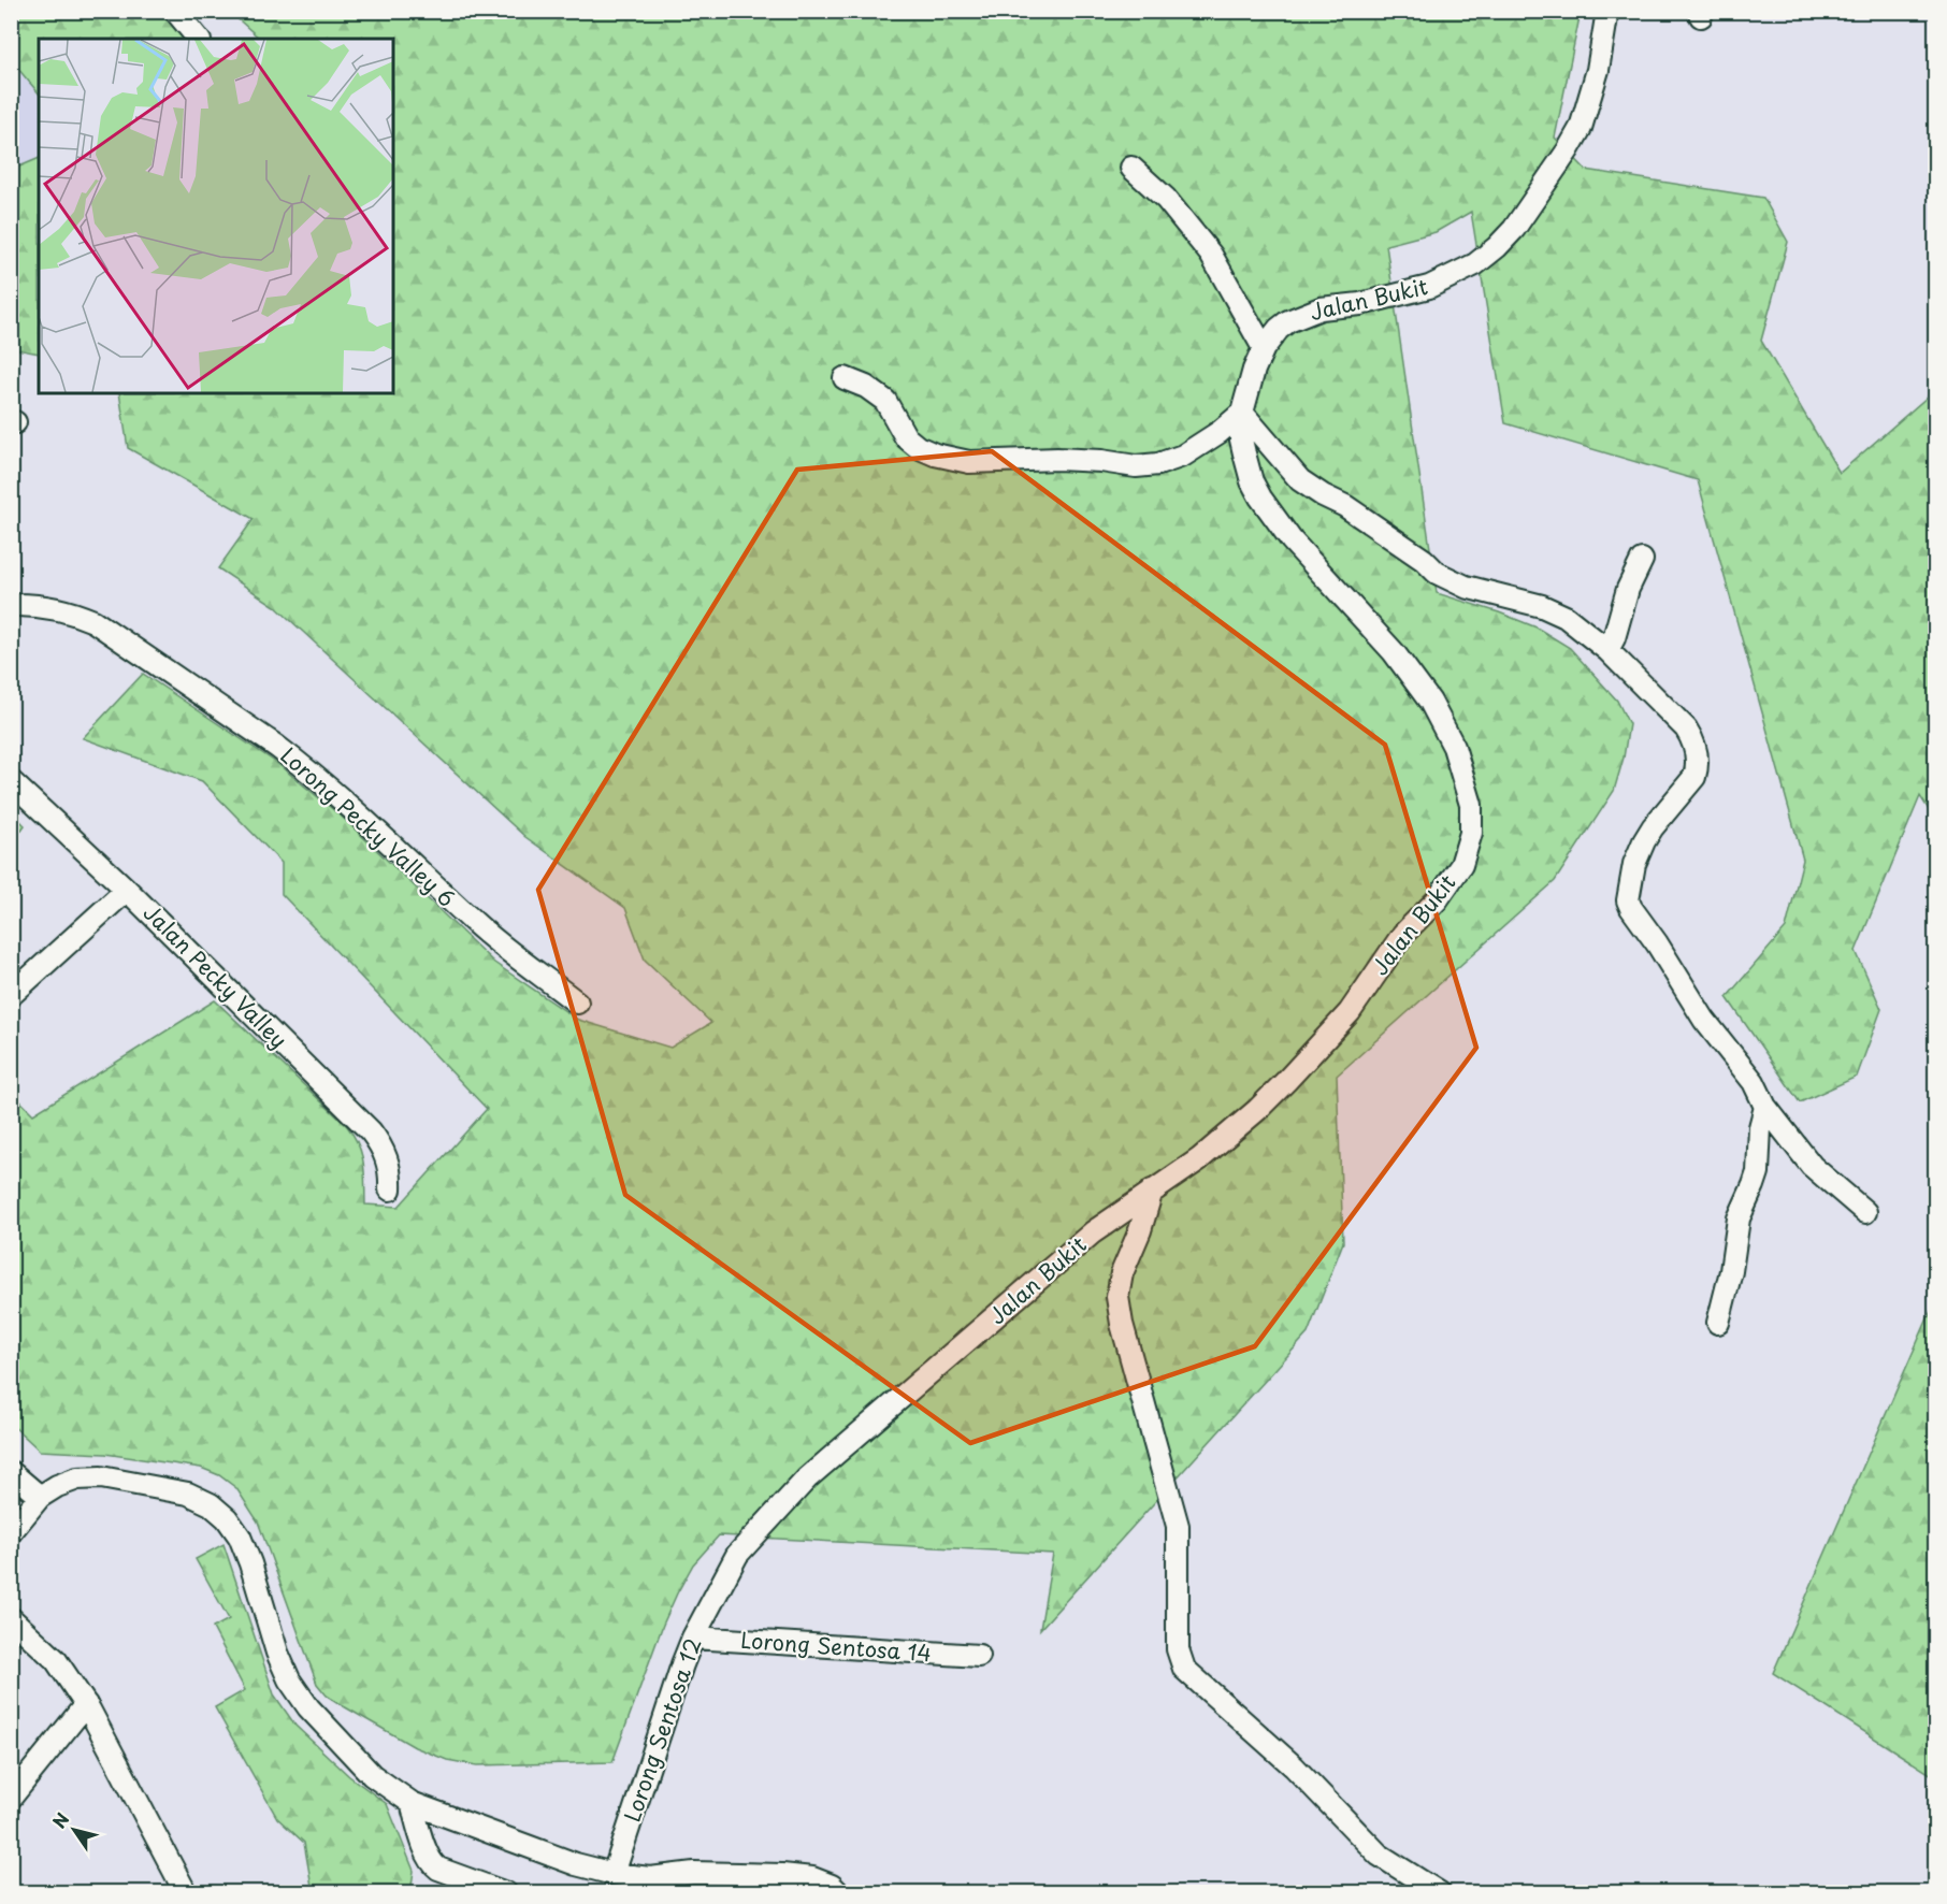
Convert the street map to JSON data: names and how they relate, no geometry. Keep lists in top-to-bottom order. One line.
{"streets":{"street":["Jalan Bukit","Lorong Pecky Valley 6","Jalan Pecky Valley","Lorong Sentosa 14","Lorong Sentosa 12"]},"crossings":[["Jalan Bukit","Lorong Sentosa 12"],["Lorong Sentosa 14","Lorong Sentosa 12"]],"north":"top left"}
